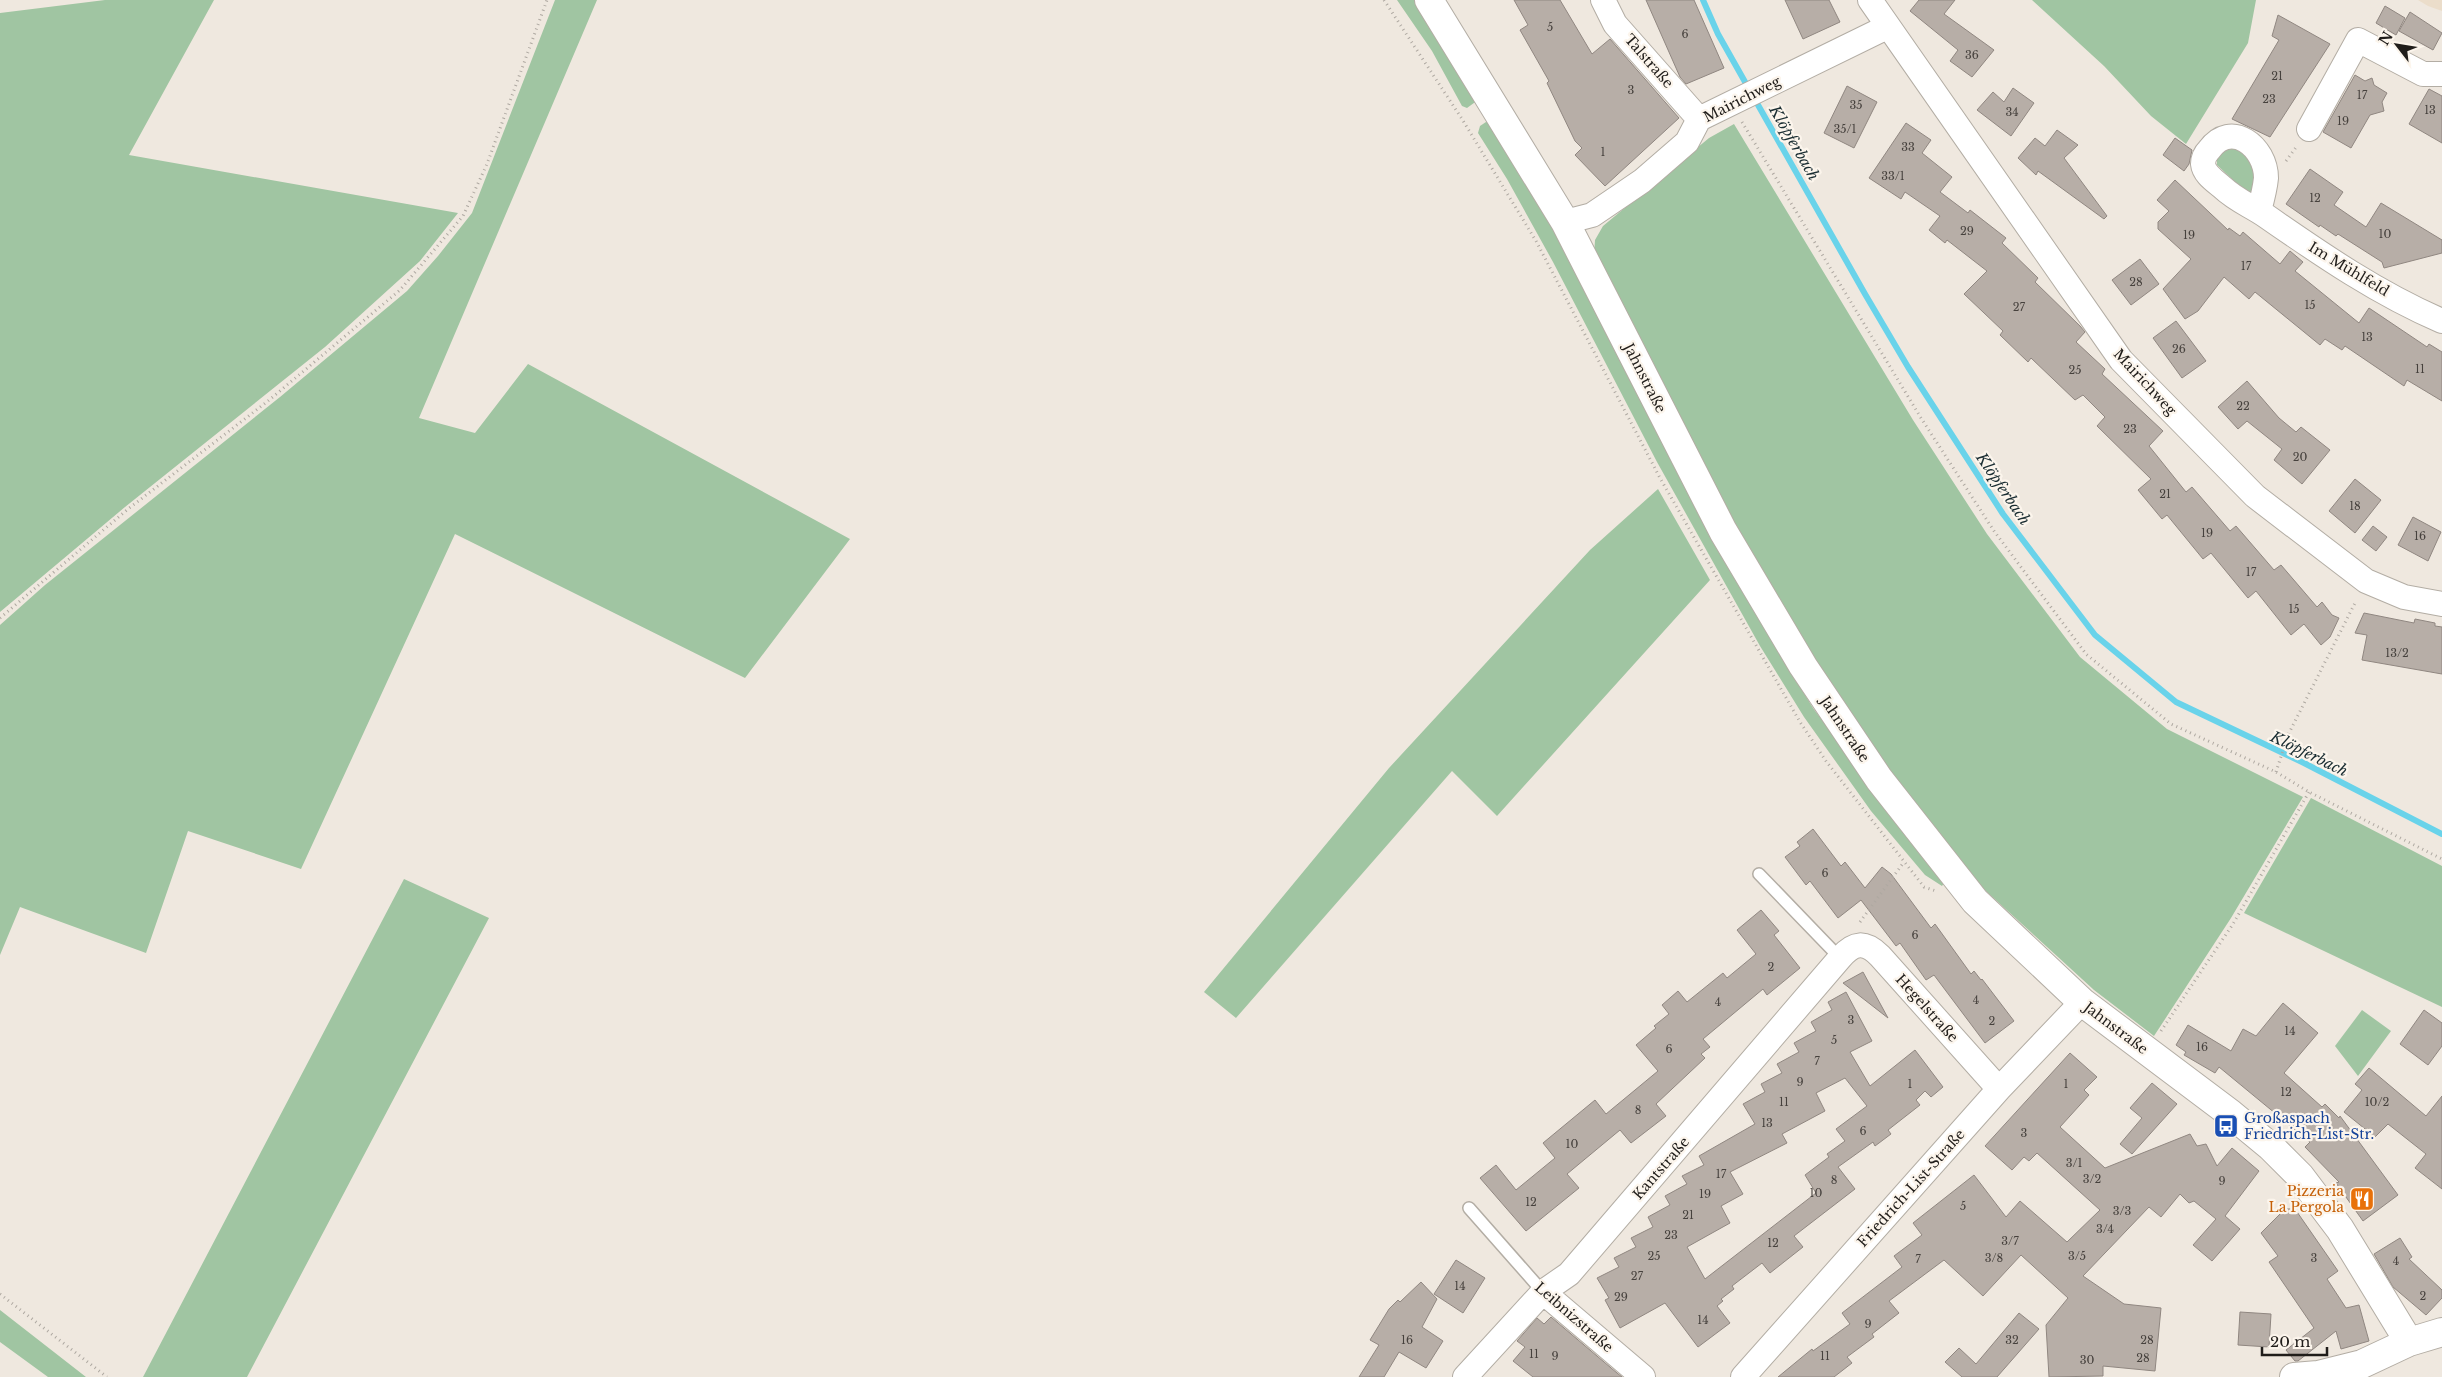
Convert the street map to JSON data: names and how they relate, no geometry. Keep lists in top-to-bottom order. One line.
{"streets":{"street":["Talstraße","Mairichweg","Im Mühlfeld","Jahnstraße","Hegelstraße","Kantstraße","Friedrich-List-Straße","Leibnizstraße"]},"crossings":[["Talstraße","Mairichweg"],["Mairichweg","Jahnstraße"],["Jahnstraße","Friedrich-List-Straße"],["Hegelstraße","Kantstraße"],["Hegelstraße","Friedrich-List-Straße"],["Kantstraße","Leibnizstraße"]],"water":["Klöpferbach"],"places":{"bus stop":["Großaspach Friedrich-List-Str."],"restaurant":["Pizzeria La Pergola"]},"house_numbers":["5","6","36","21","3","17","23","35","13","34","19","35/1","33","1","33/1","12","29","10","19","17","28","15","27","13","26","11","25","22","23","20","21","18","19","16","17","15","13/2","6","6","2","4","4","3","2","14","5","16","6","7","9","1","1","12","11","10/2","8","13","6","3","10","3/1","17","3/2","8","9","10","19","12","5","3/3","21","3/4","23","3/7","12","25","3/5","3/8","3","7","4","27","14","2","29","14","9","16","32","28","11","9","11","28","30"],"scale_bar":"20 m","north":"top left"}
